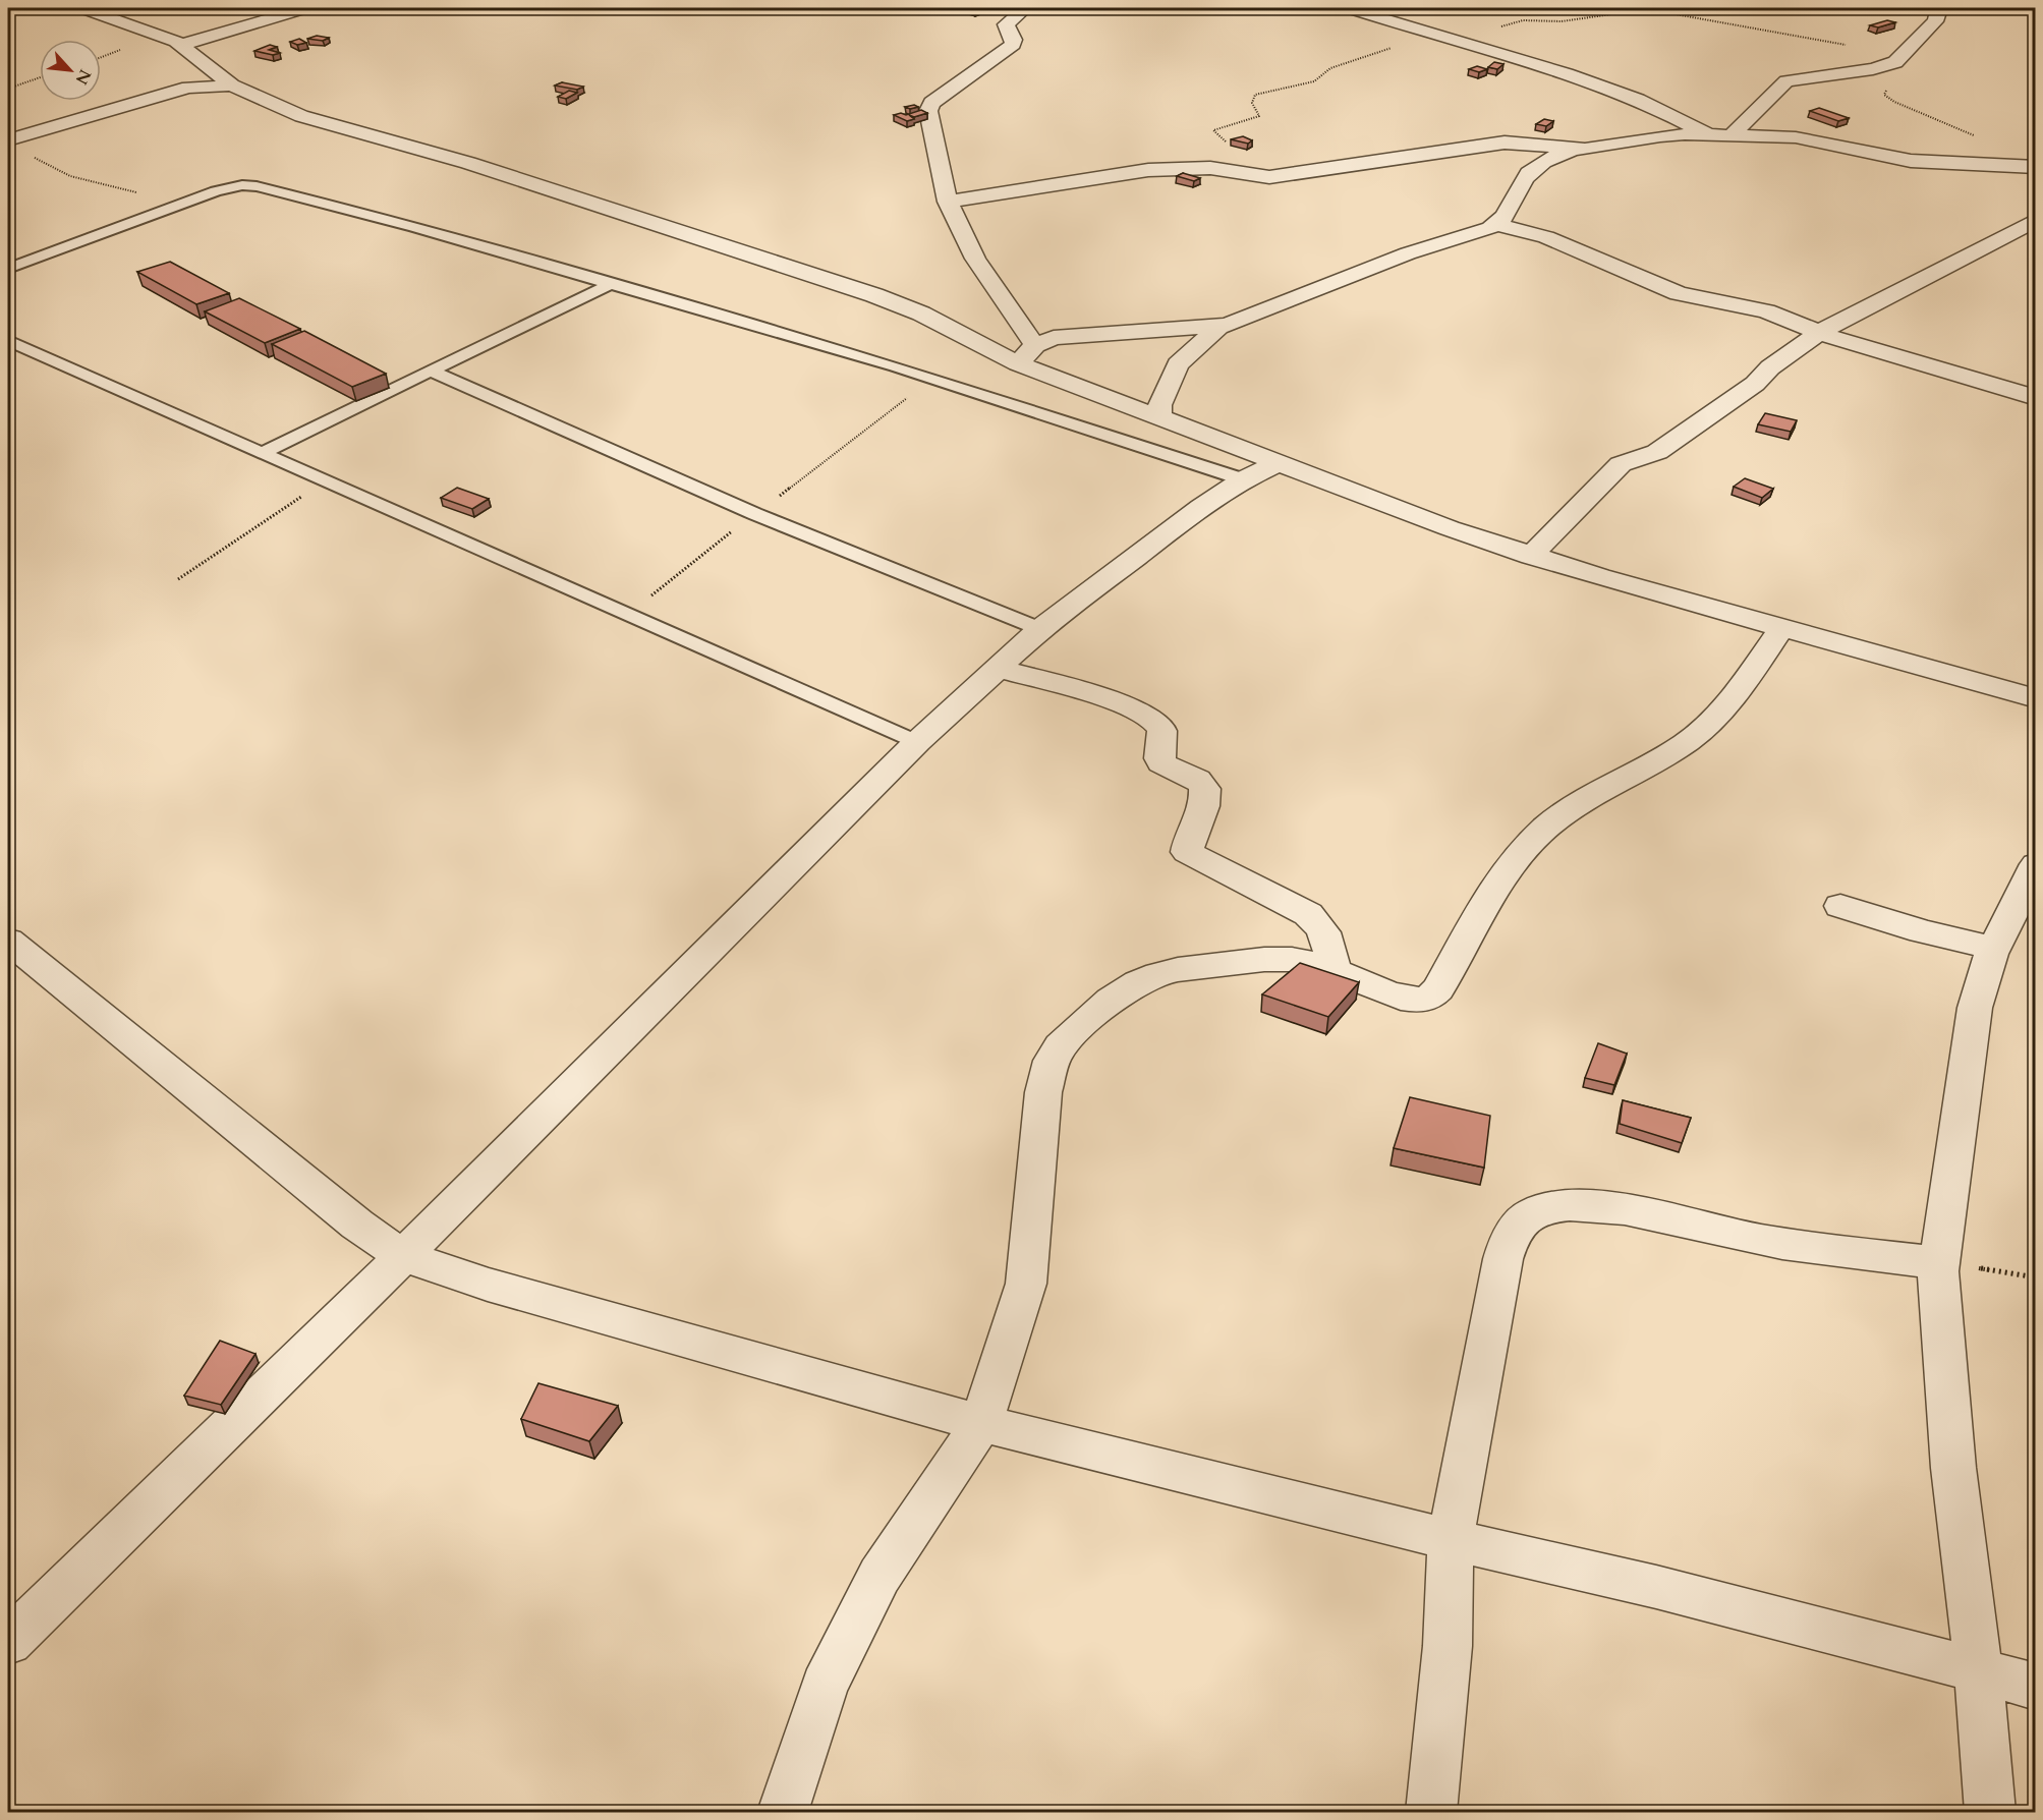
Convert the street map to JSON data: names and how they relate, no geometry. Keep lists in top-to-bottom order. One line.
{"north":"bottom right"}
